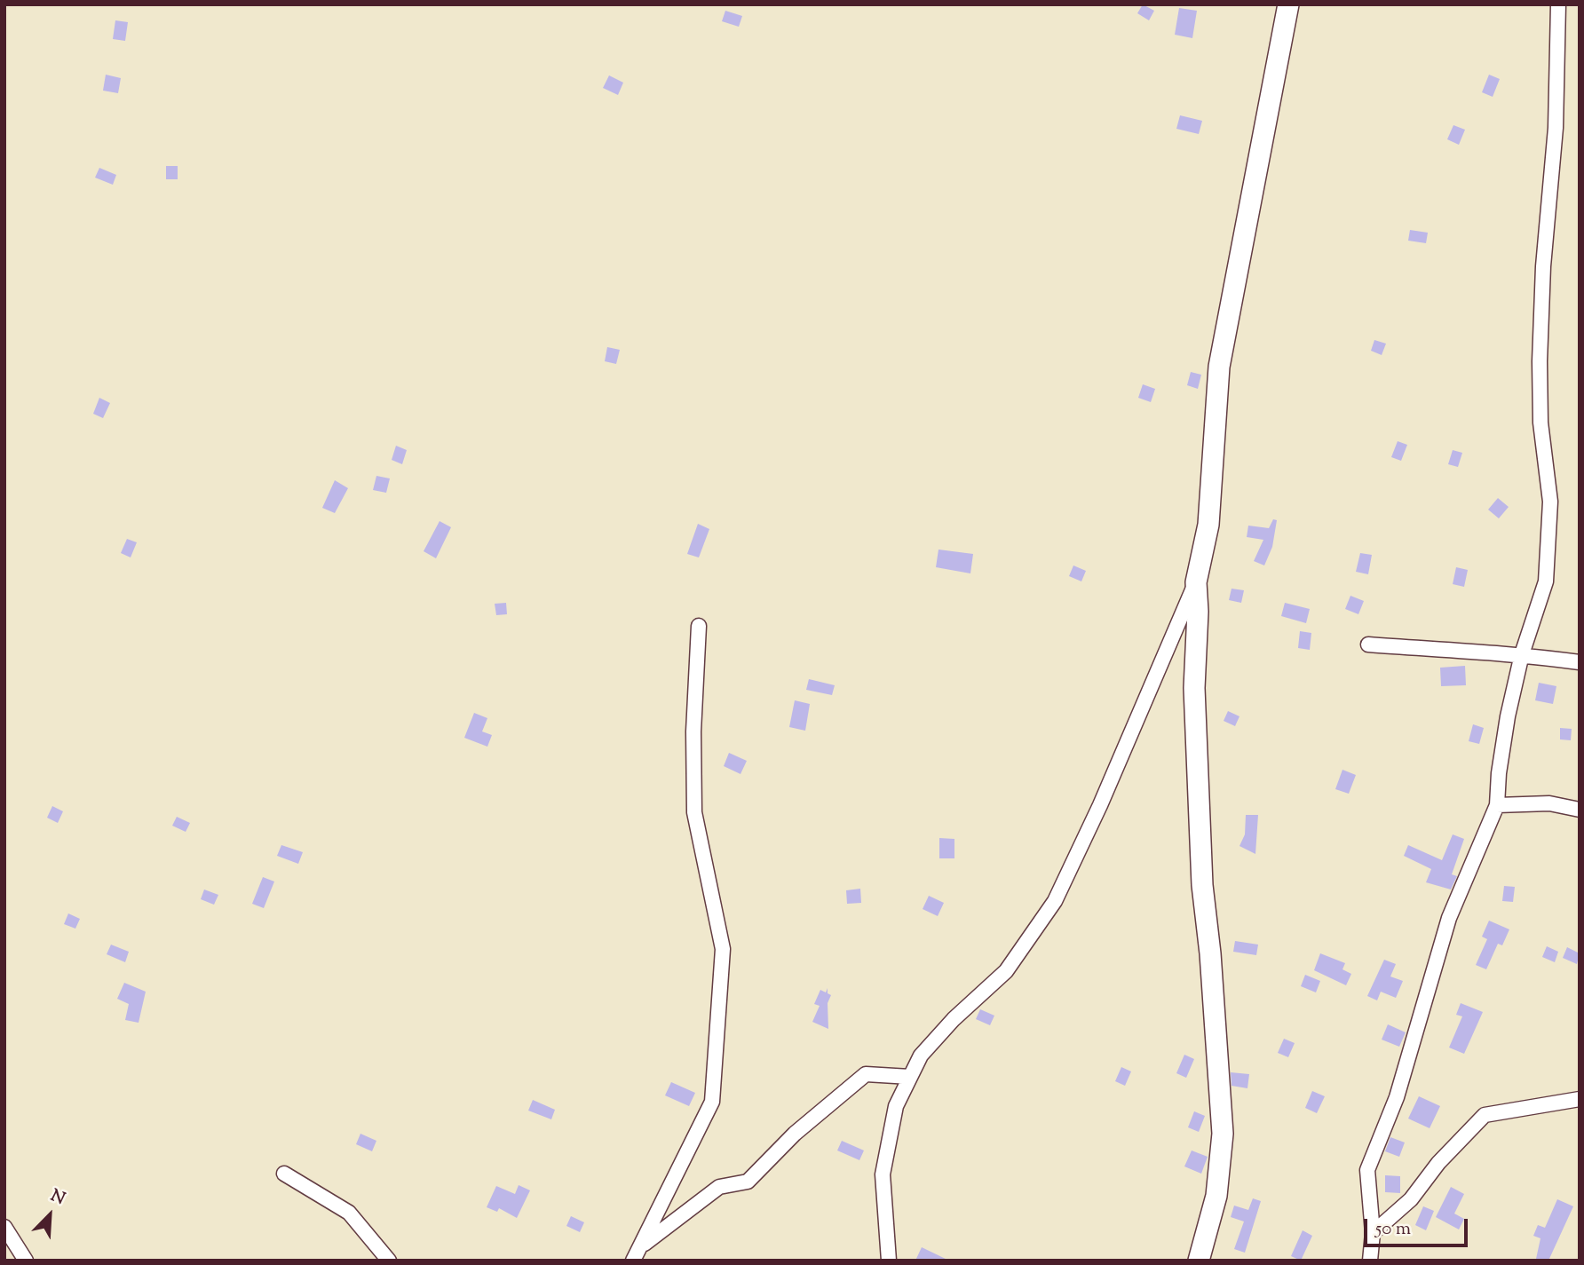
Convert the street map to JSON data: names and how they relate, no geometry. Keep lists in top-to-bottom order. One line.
{"scale_bar":"50 m","north":"top right"}
